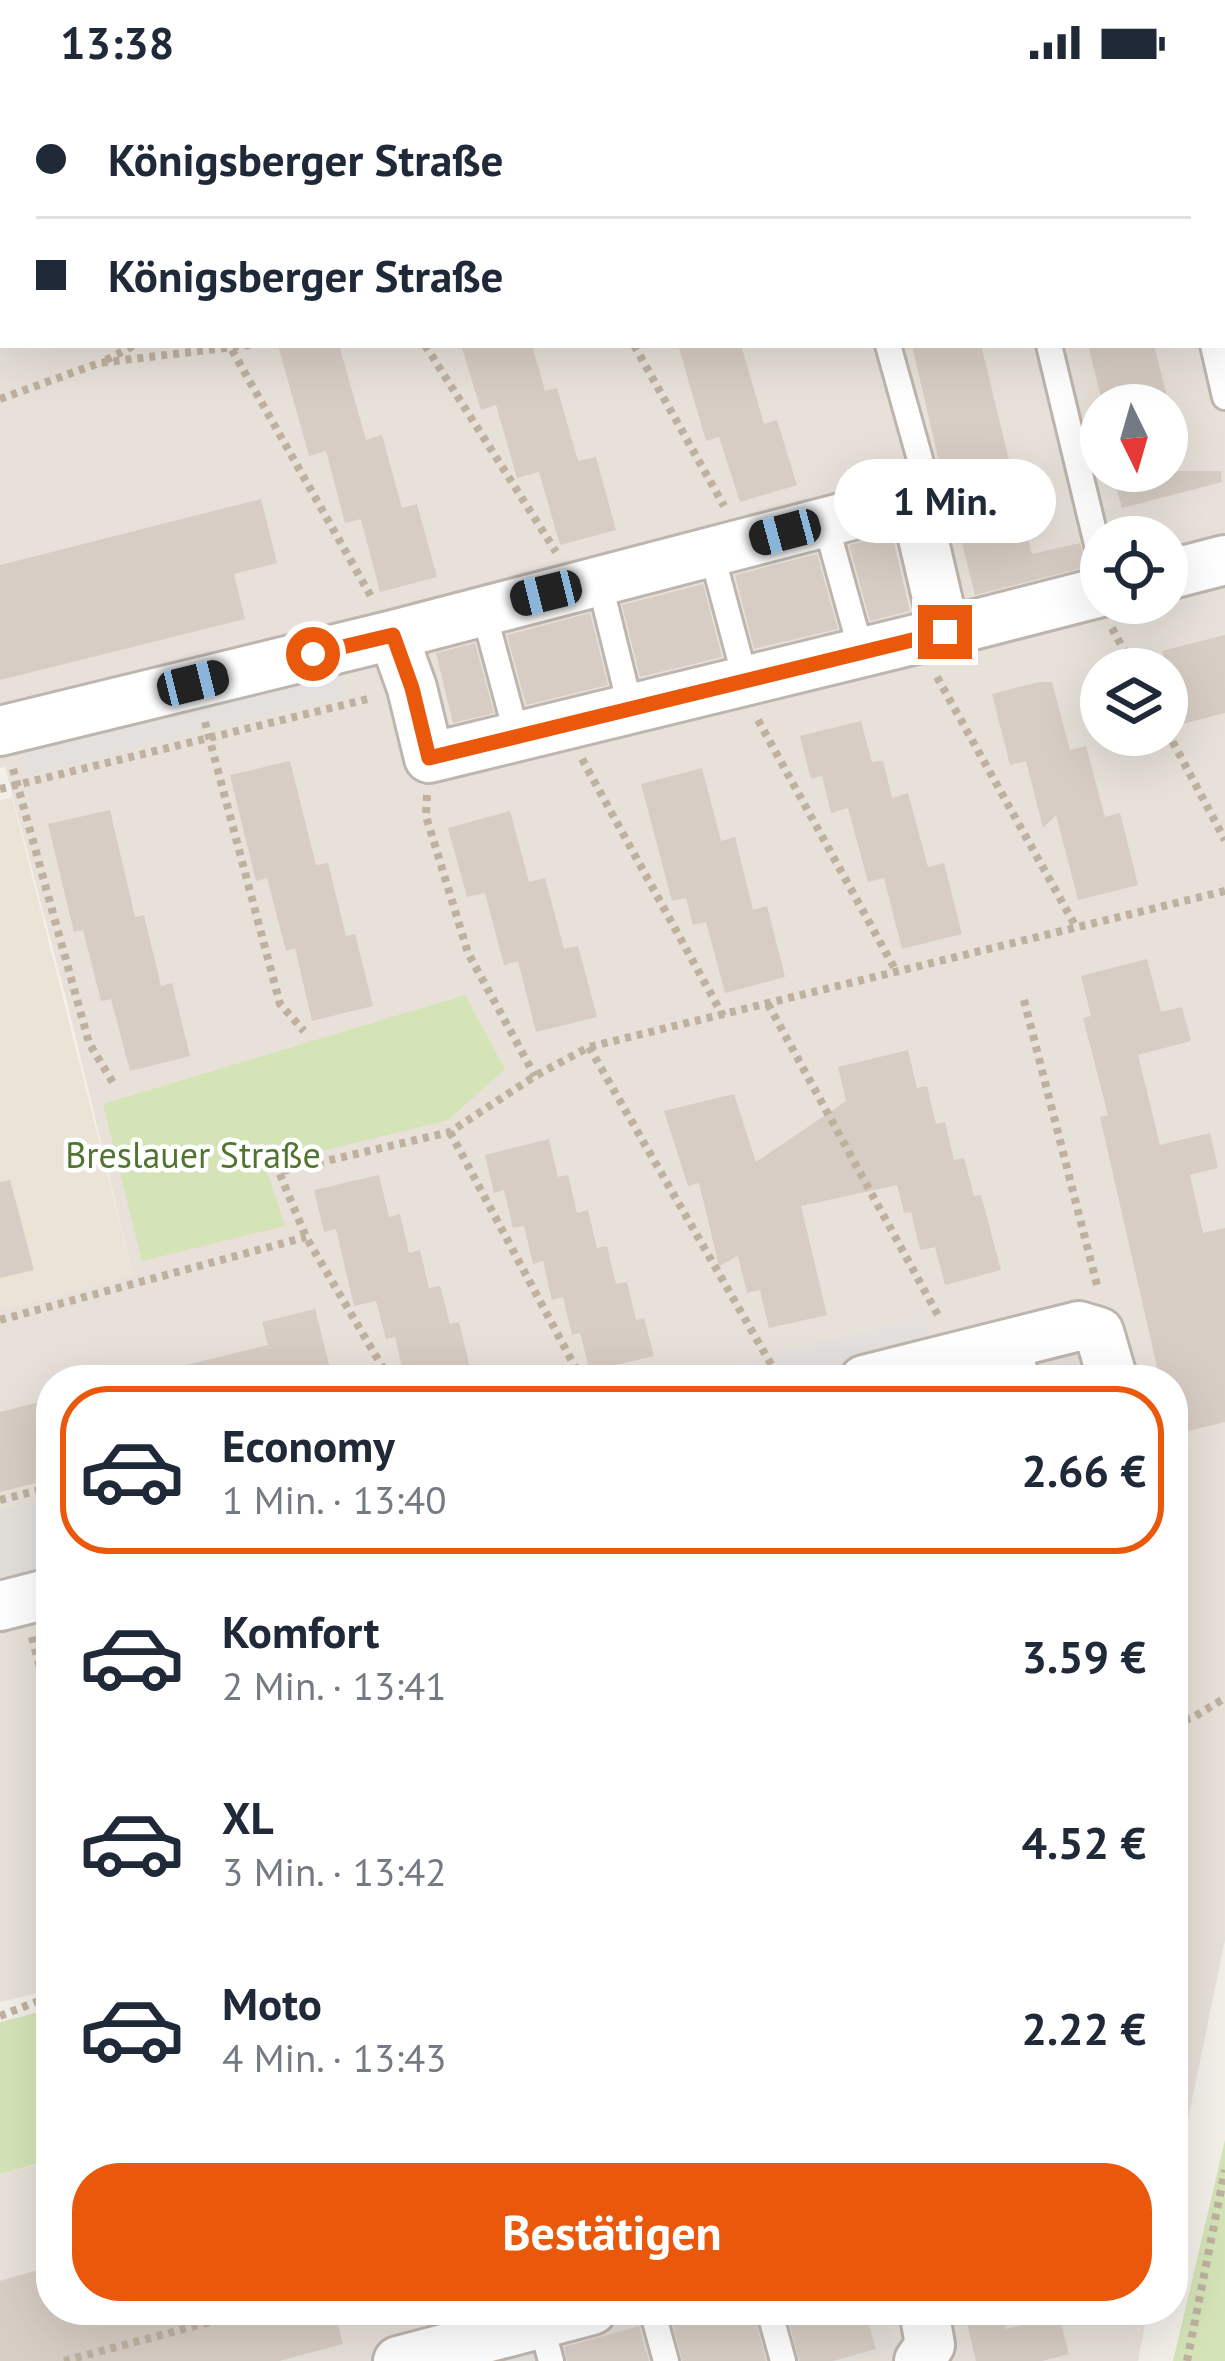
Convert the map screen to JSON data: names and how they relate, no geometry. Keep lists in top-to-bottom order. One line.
{"parks":["Breslauer Straße"],"north":"bottom","page":{"status":"13:38","banner":["Königsberger Straße","Königsberger Straße"],"bubble":"1 Min.","list":[{"name":"Economy","note":"1 Min. · 13:40","value":"2.66 €"},{"name":"Komfort","note":"2 Min. · 13:41","value":"3.59 €"},{"name":"XL","note":"3 Min. · 13:42","value":"4.52 €"},{"name":"Moto","note":"4 Min. · 13:43","value":"2.22 €"}],"buttons":"Bestätigen"}}
